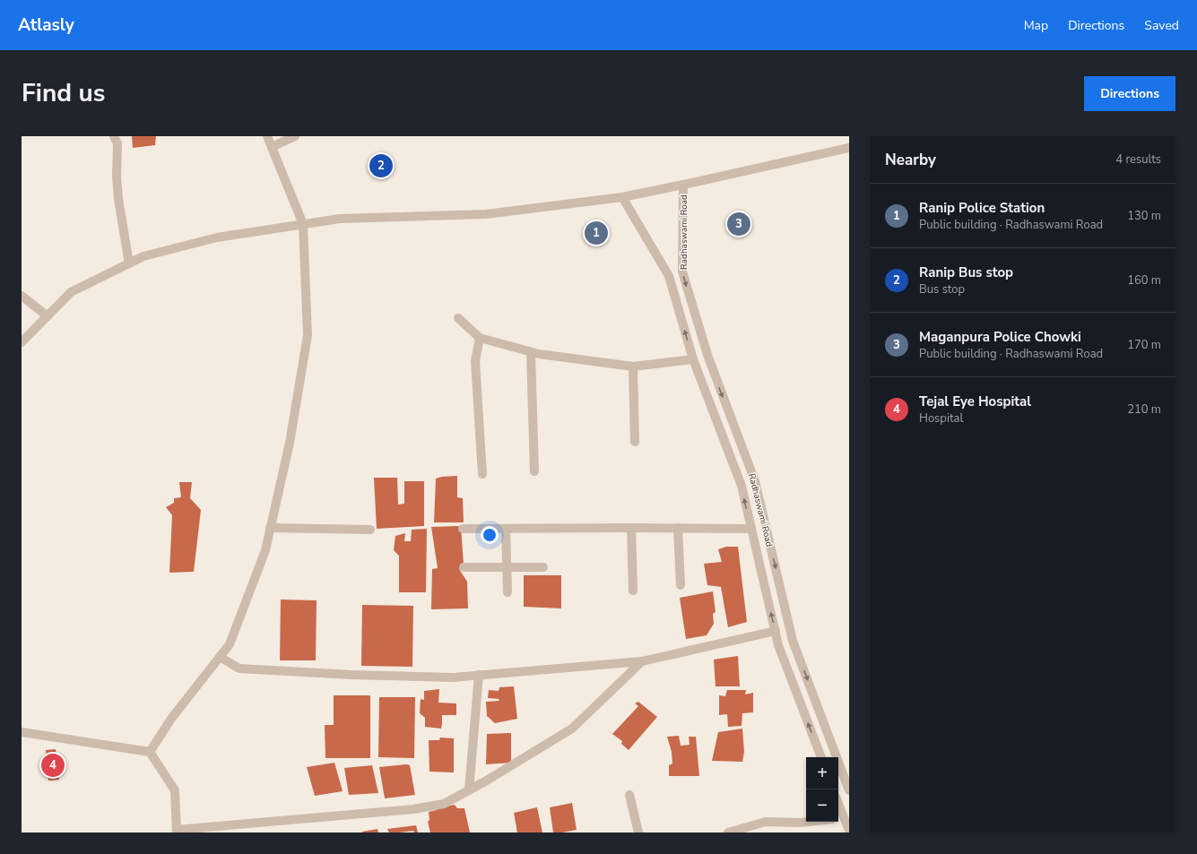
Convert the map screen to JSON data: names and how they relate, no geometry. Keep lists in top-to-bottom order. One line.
{"streets":{"street":["Radhaswami Road"]},"page":{"header":"Atlasly","nav":["Map","Directions","Saved"],"title":"Find us","buttons":"Directions","heading":["Nearby","4 results"],"pins":["2","3","1","4"],"list":[{"mark":"1","name":"Ranip Police Station","note":"Public building · Radhaswami Road","value":"130 m"},{"mark":"2","name":"Ranip Bus stop","note":"Bus stop","value":"160 m"},{"mark":"3","name":"Maganpura Police Chowki","note":"Public building · Radhaswami Road","value":"170 m"},{"mark":"4","name":"Tejal Eye Hospital","note":"Hospital","value":"210 m"}],"map_buttons":["+","−"]}}
